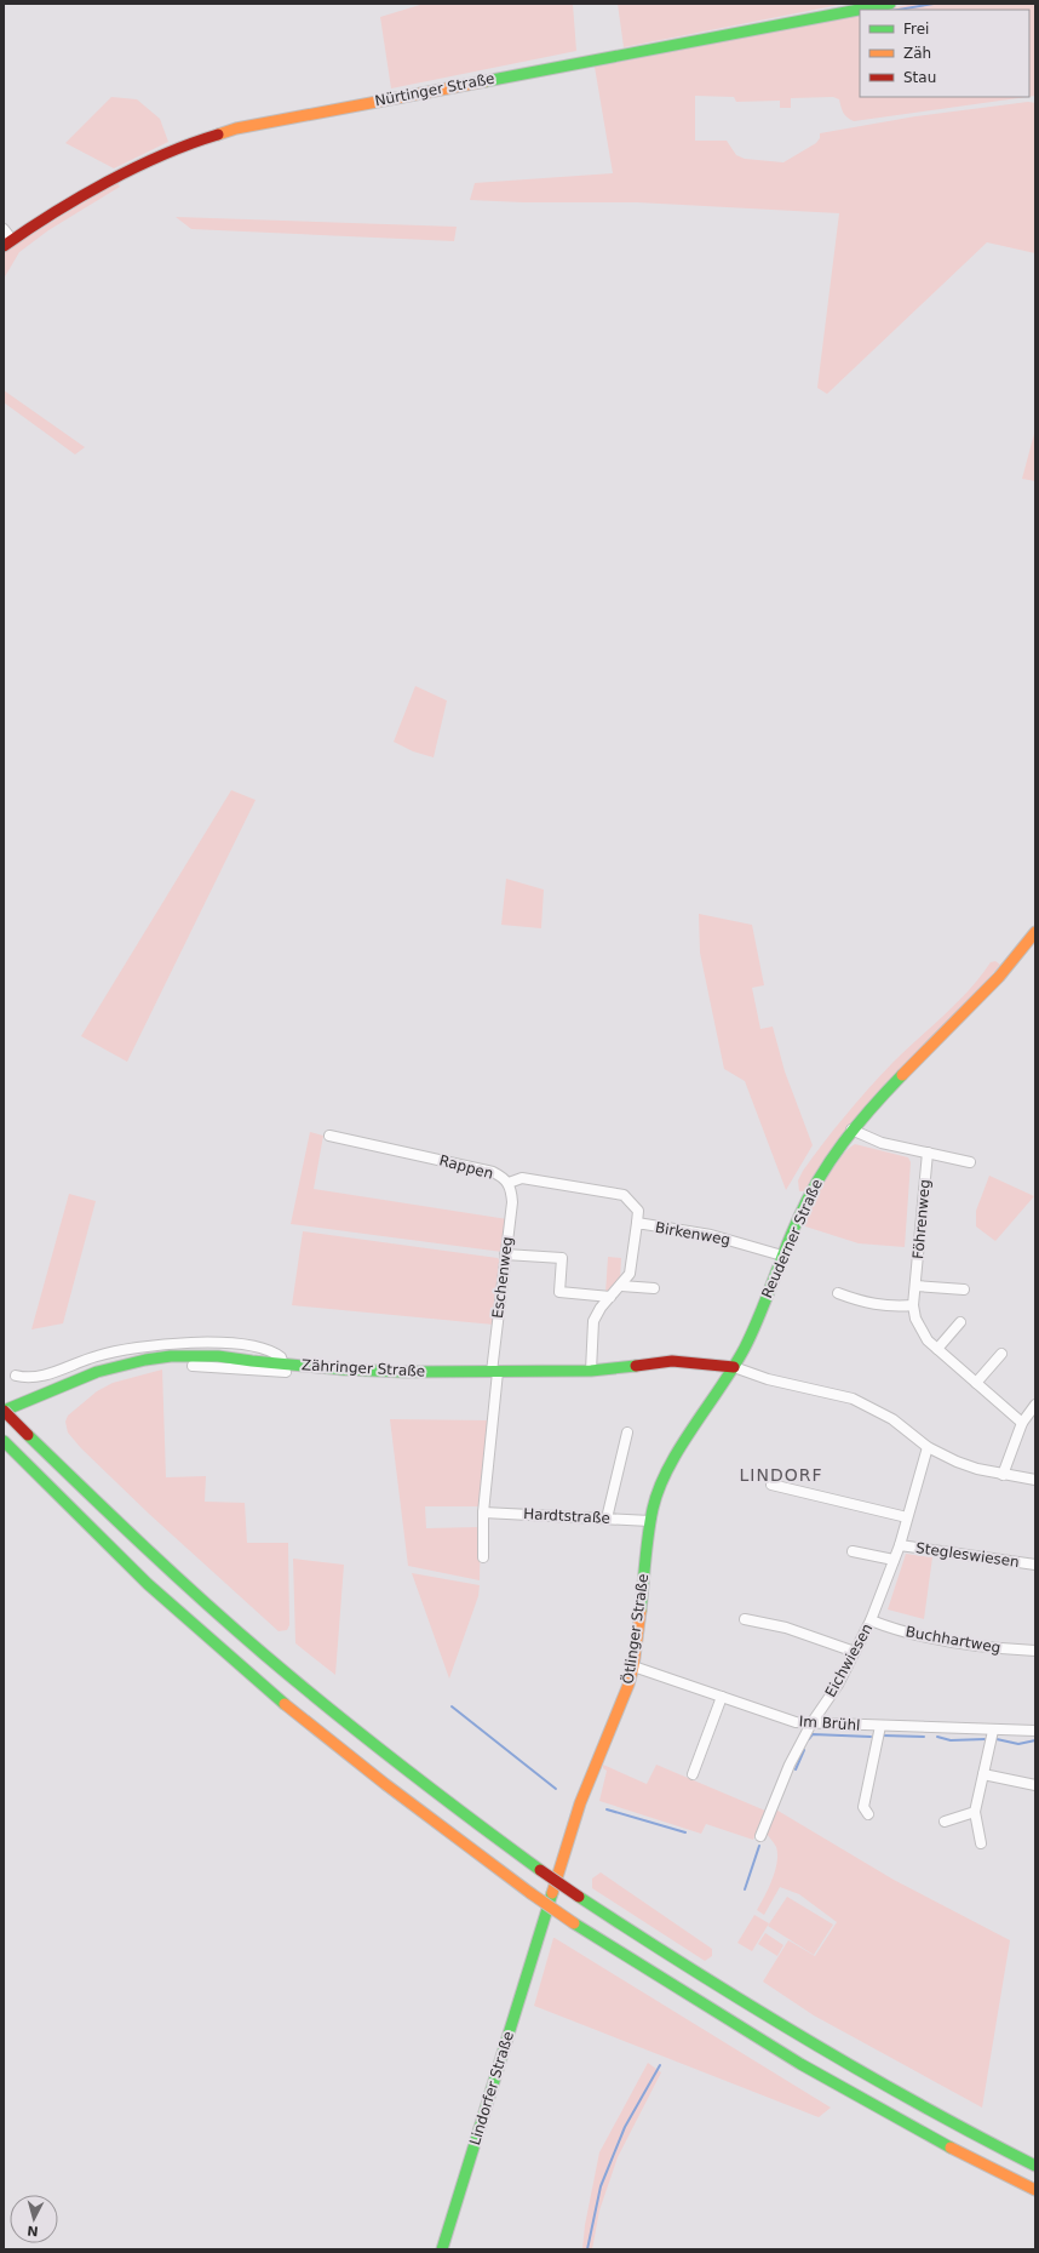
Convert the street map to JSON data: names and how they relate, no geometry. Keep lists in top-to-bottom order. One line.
{"streets":{"main road":["Nürtinger Straße","Reuderner Straße","Zähringer Straße","Ötlinger Straße","Lindorfer Straße"],"street":["Rappen","Föhrenweg","Birkenweg","Eschenweg","Hardtstraße","Stegleswiesen","Buchhartweg","Eichwiesen","Im Brühl"]},"crossings":[["Rappen","Birkenweg"],["Rappen","Eschenweg"],["Birkenweg","Reuderner Straße"],["Birkenweg","Zähringer Straße"],["Reuderner Straße","Zähringer Straße"],["Reuderner Straße","Ötlinger Straße"],["Eschenweg","Zähringer Straße"],["Zähringer Straße","Ötlinger Straße"],["Hardtstraße","Ötlinger Straße"],["Stegleswiesen","Eichwiesen"],["Ötlinger Straße","Im Brühl"],["Ötlinger Straße","Lindorfer Straße"],["Buchhartweg","Eichwiesen"],["Eichwiesen","Im Brühl"]],"districts":["LINDORF"],"legend":["Frei","Zäh","Stau"],"north":"bottom"}
